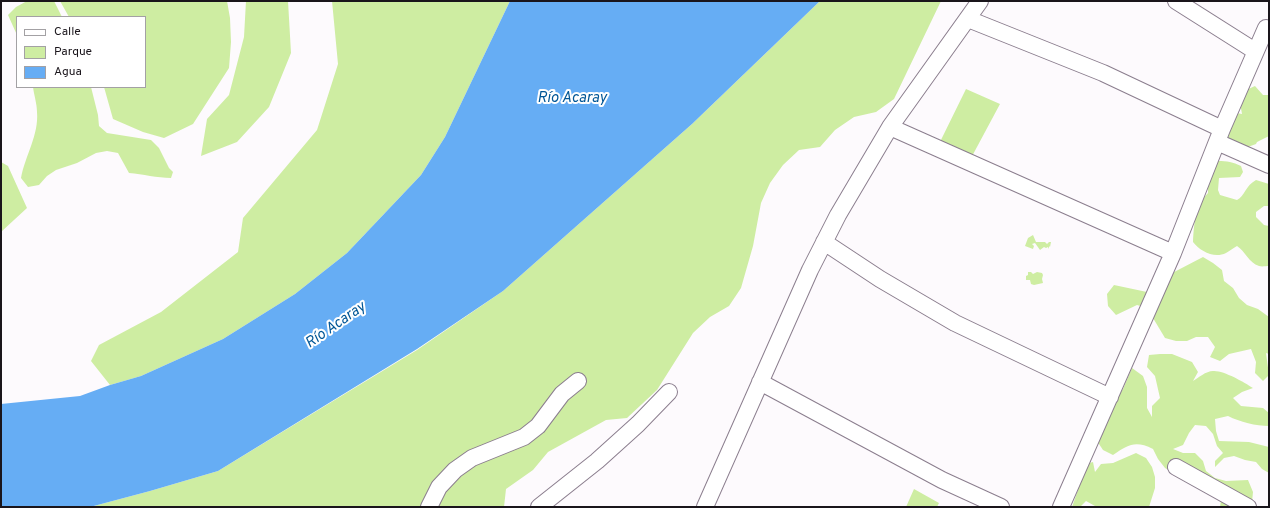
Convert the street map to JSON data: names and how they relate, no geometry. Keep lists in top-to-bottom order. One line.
{"water":["Río Acaray"],"legend":["Calle","Parque","Agua"]}
